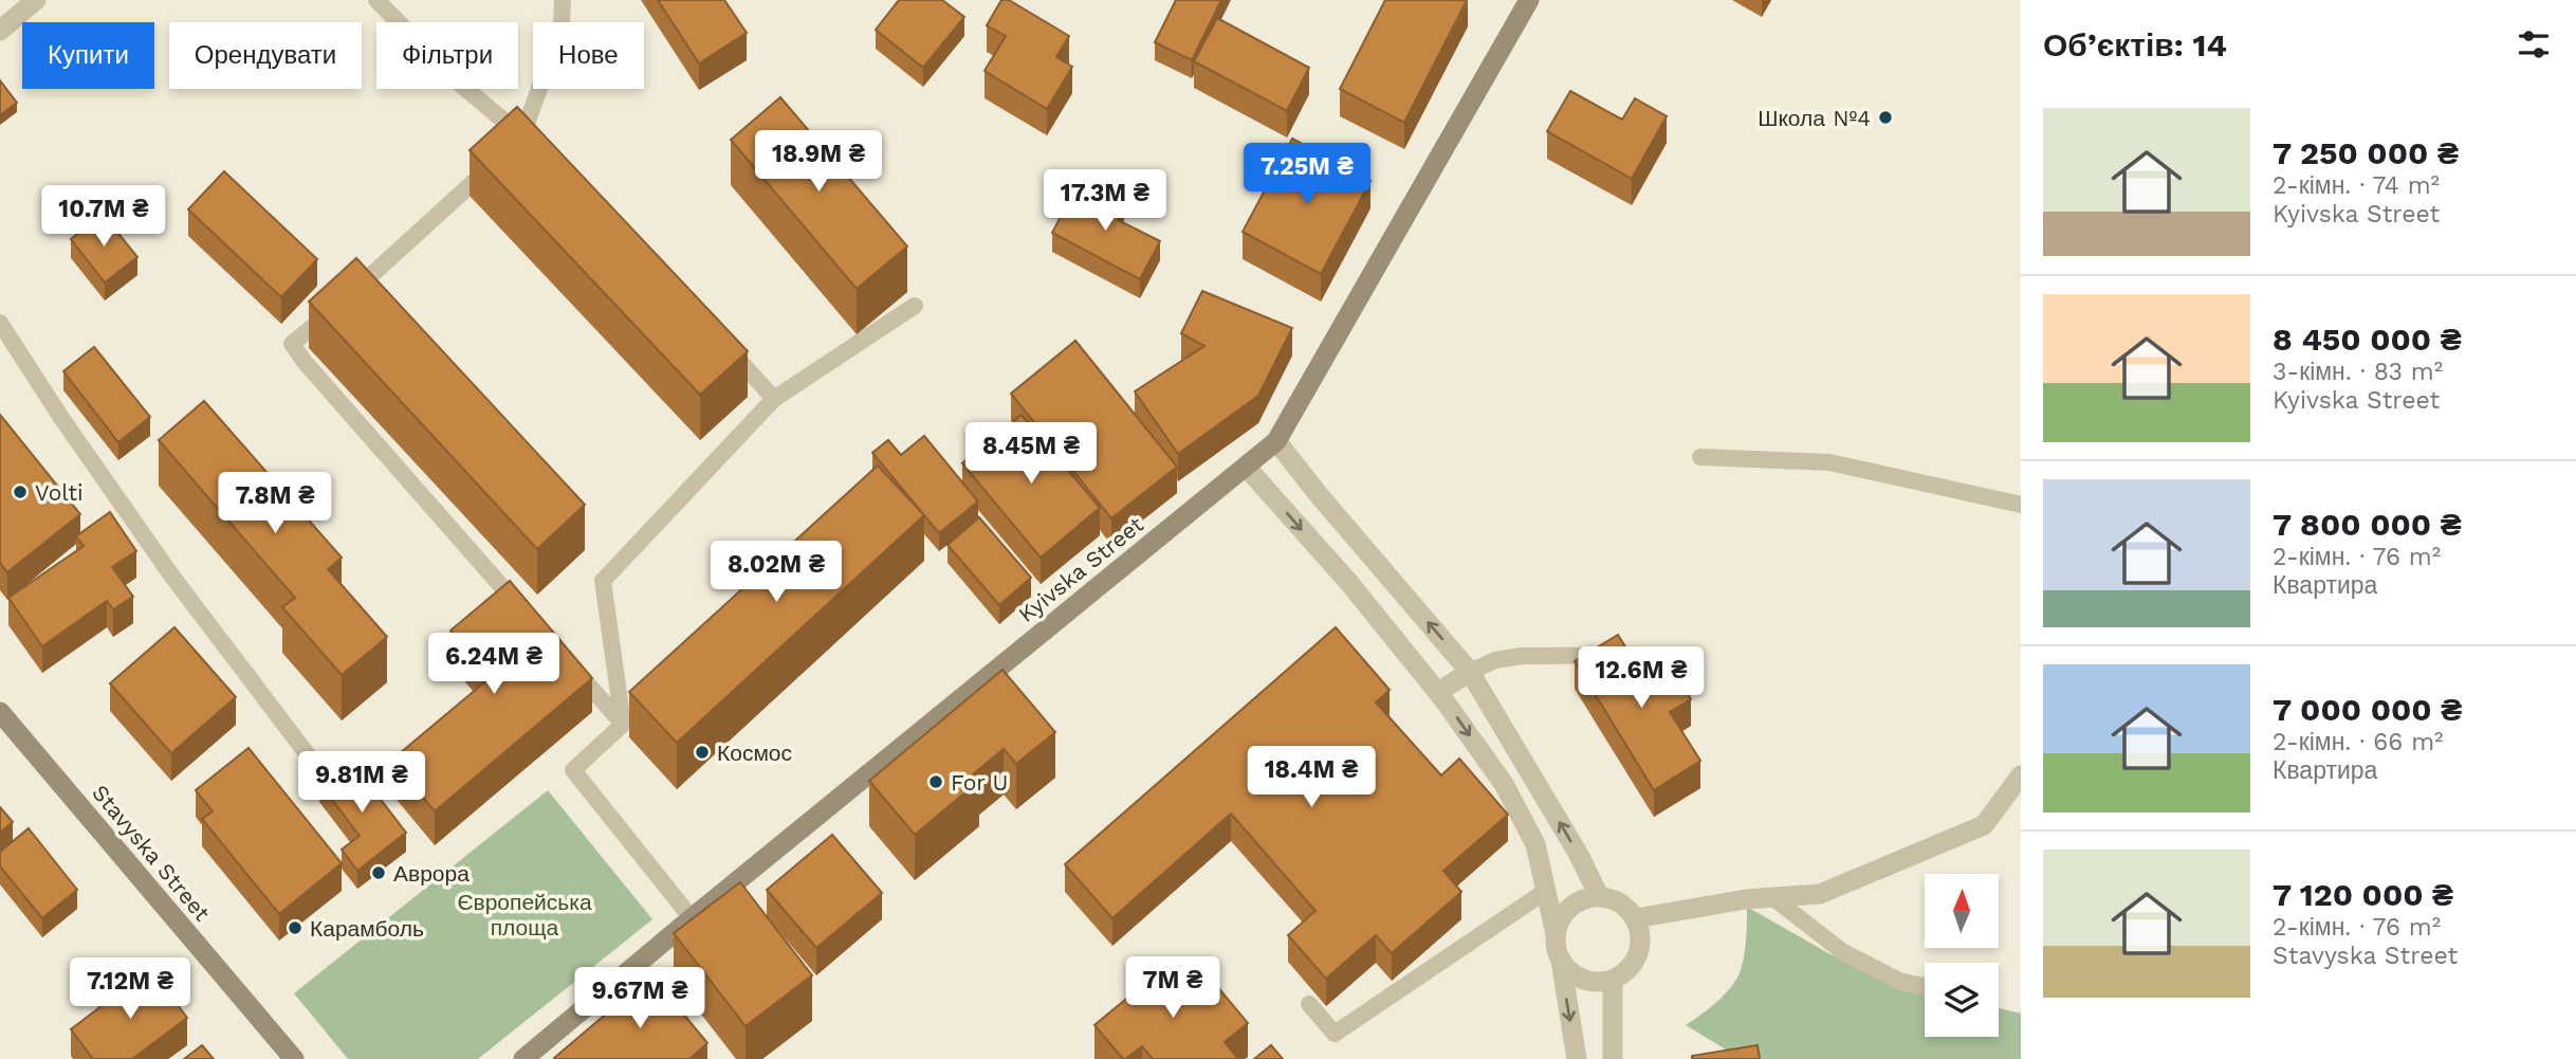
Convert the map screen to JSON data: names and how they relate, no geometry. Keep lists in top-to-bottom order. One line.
{"streets":{"main road":["Kyivska Street","Stavyska Street"]},"parks":["Європейська площа"],"places":["Школа №4","Volti","Космос","For U","Аврора","Карамболь"],"north":"top","page":{"heading":"Об’єктів: 14","chip":["Купити","Орендувати","Фільтри","Нове"],"list":[{"name":"7 250 000 ₴","note":"2-кімн. · 74 m² · Kyivska Street"},{"name":"8 450 000 ₴","note":"3-кімн. · 83 m² · Kyivska Street"},{"name":"7 800 000 ₴","note":"2-кімн. · 76 m² · Квартира"},{"name":"7 000 000 ₴","note":"2-кімн. · 66 m² · Квартира"},{"name":"7 120 000 ₴","note":"2-кімн. · 76 m² · Stavyska Street"}],"price":["18.9M ₴","7.25M ₴","17.3M ₴","10.7M ₴","8.45M ₴","7.8M ₴","8.02M ₴","6.24M ₴","12.6M ₴","18.4M ₴","9.81M ₴","7M ₴","7.12M ₴","9.67M ₴"]}}
